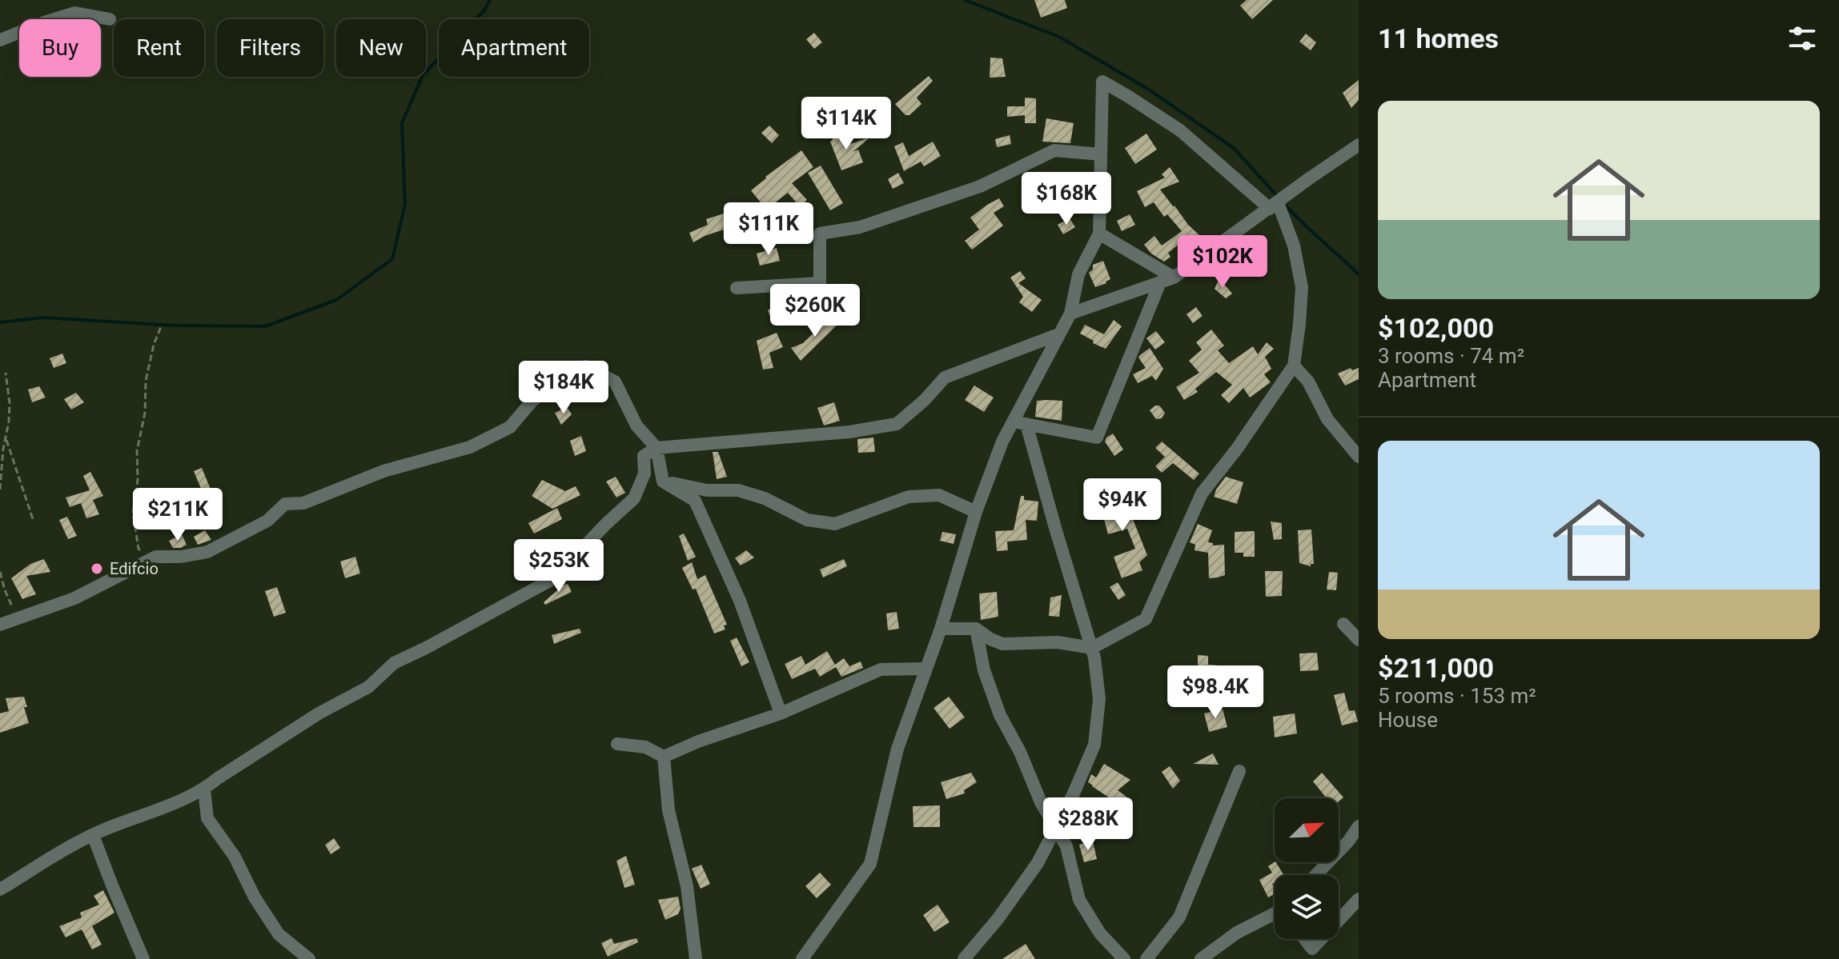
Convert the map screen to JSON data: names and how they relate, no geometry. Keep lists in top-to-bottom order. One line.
{"places":["Edifcio"],"north":"top right","page":{"heading":"11 homes","chip":["Buy","Rent","Filters","New","Apartment"],"list":[{"name":"$102,000","note":"3 rooms · 74 m² · Apartment"},{"name":"$211,000","note":"5 rooms · 153 m² · House"}],"price":["$114K","$168K","$111K","$102K","$260K","$184K","$94K","$211K","$253K","$98.4K","$288K"]}}
